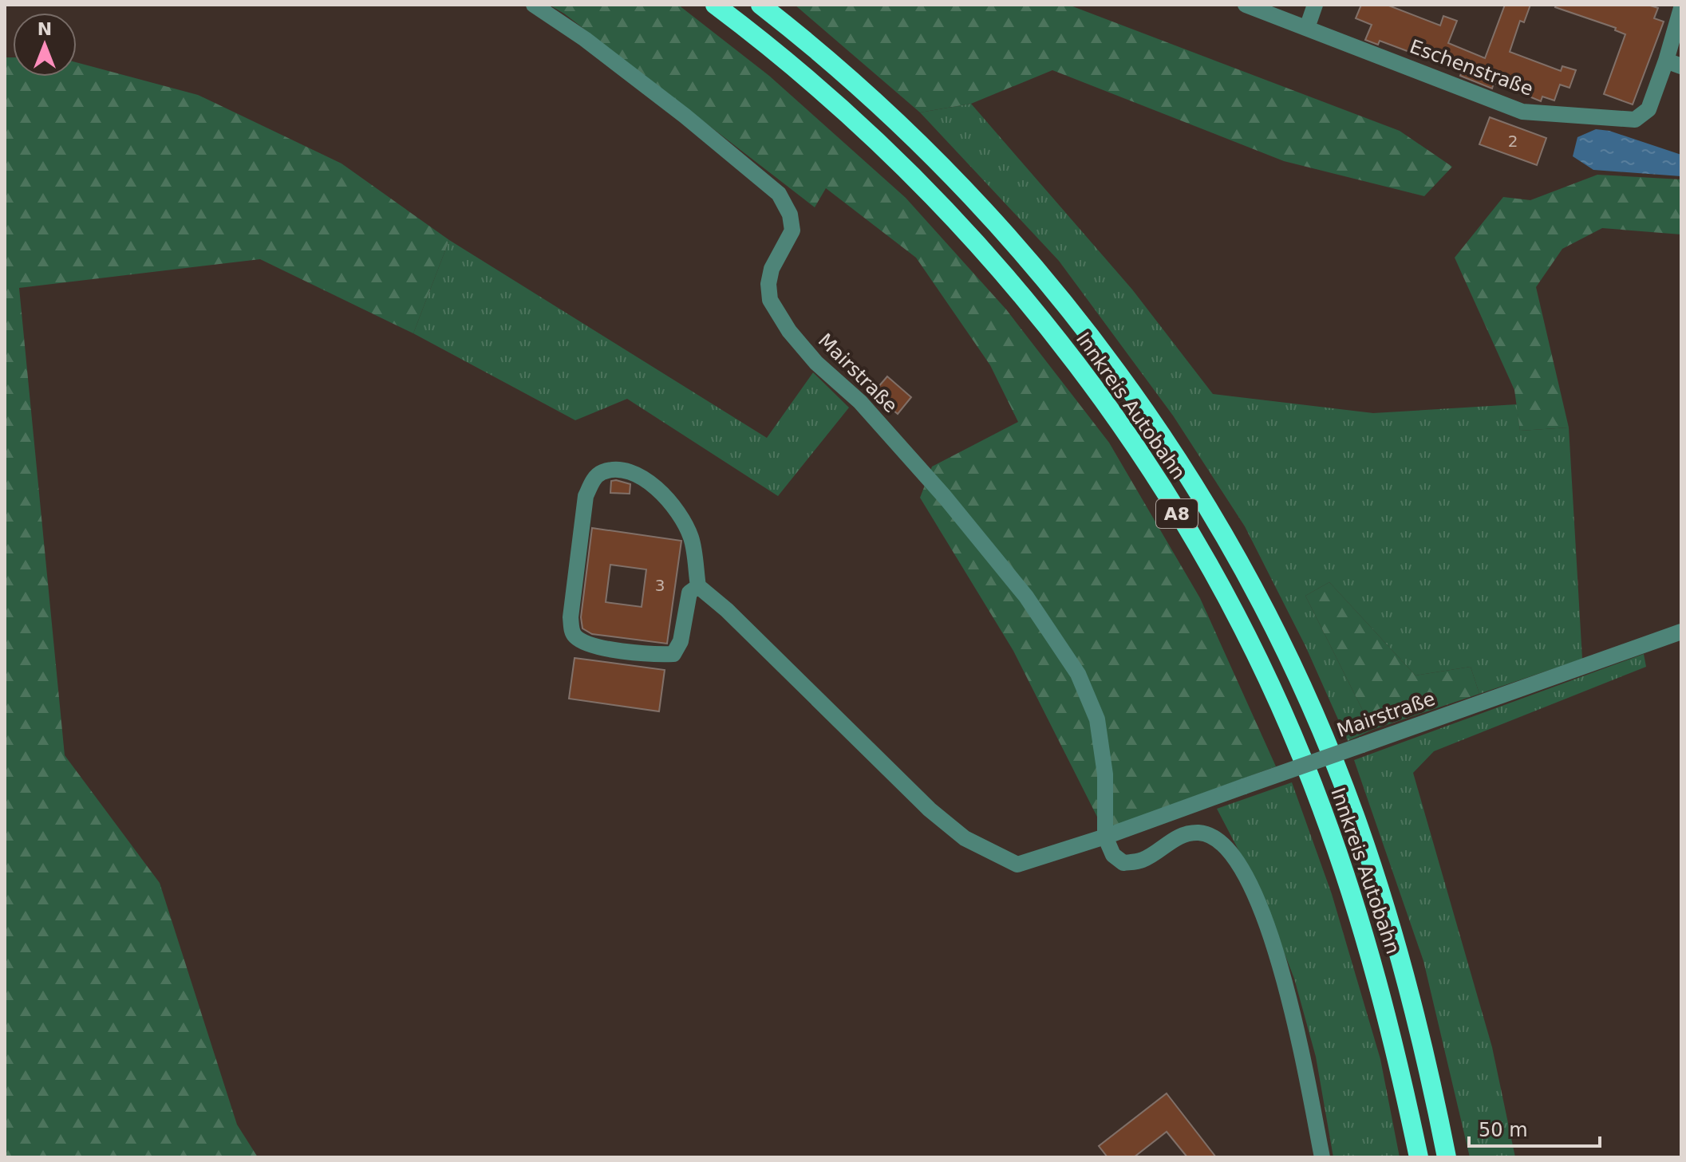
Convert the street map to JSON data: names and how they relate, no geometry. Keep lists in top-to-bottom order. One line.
{"streets":{"highway":["Innkreis Autobahn","A8"],"street":["Eschenstraße","Mairstraße"]},"house_numbers":["2","3"],"scale_bar":"50 m","north":"top"}
